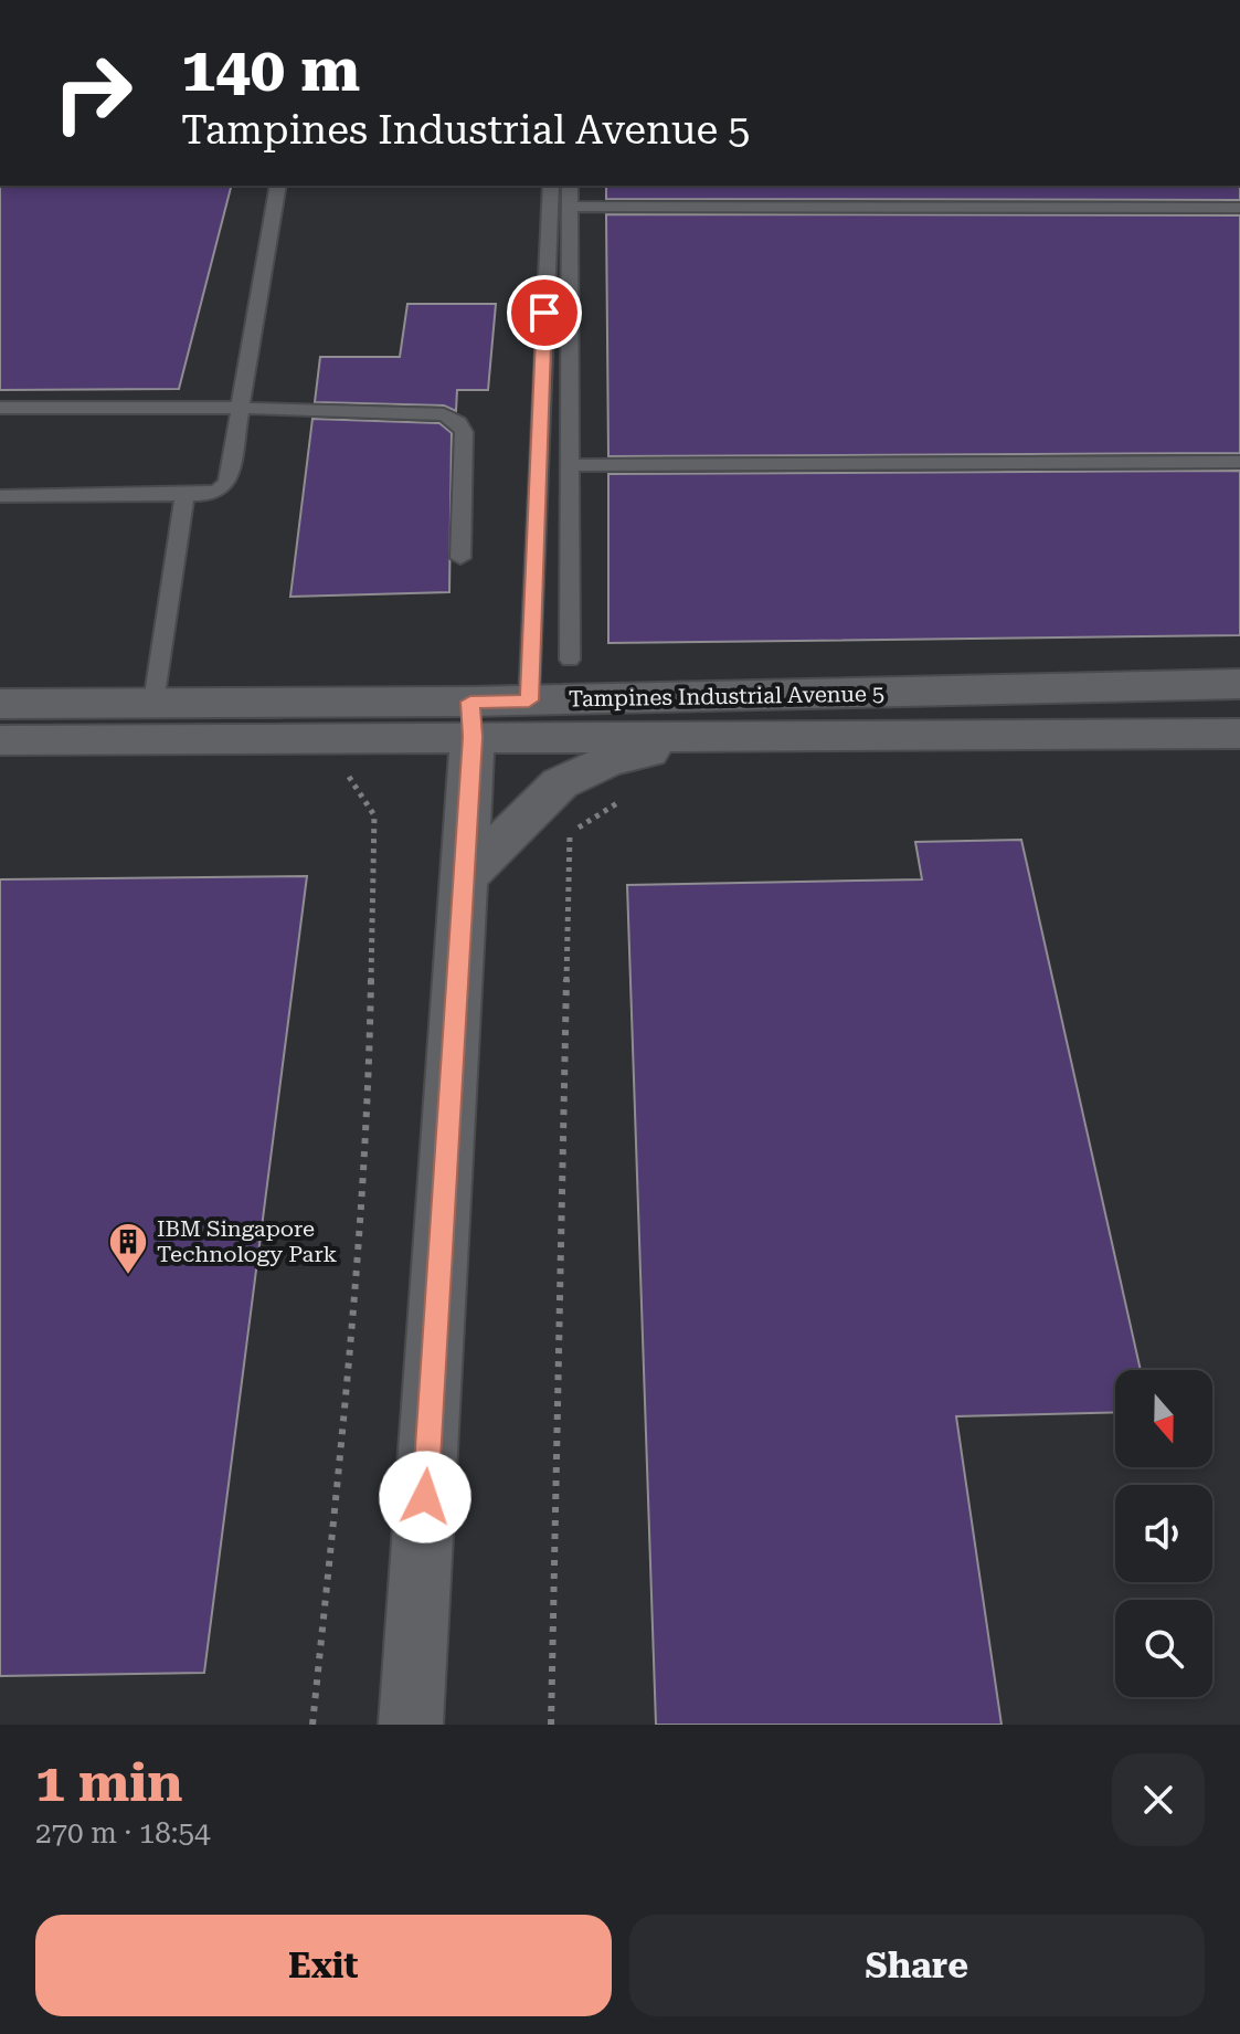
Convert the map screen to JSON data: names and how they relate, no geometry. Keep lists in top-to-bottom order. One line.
{"streets":{"street":["Tampines Industrial Avenue 5"]},"places":{"building":["IBM Singapore Technology Park"]},"north":"bottom","page":{"turn":["140 m","Tampines Industrial Avenue 5"],"heading":["1 min","270 m · 18:54"],"buttons":["Exit","Share"]}}
